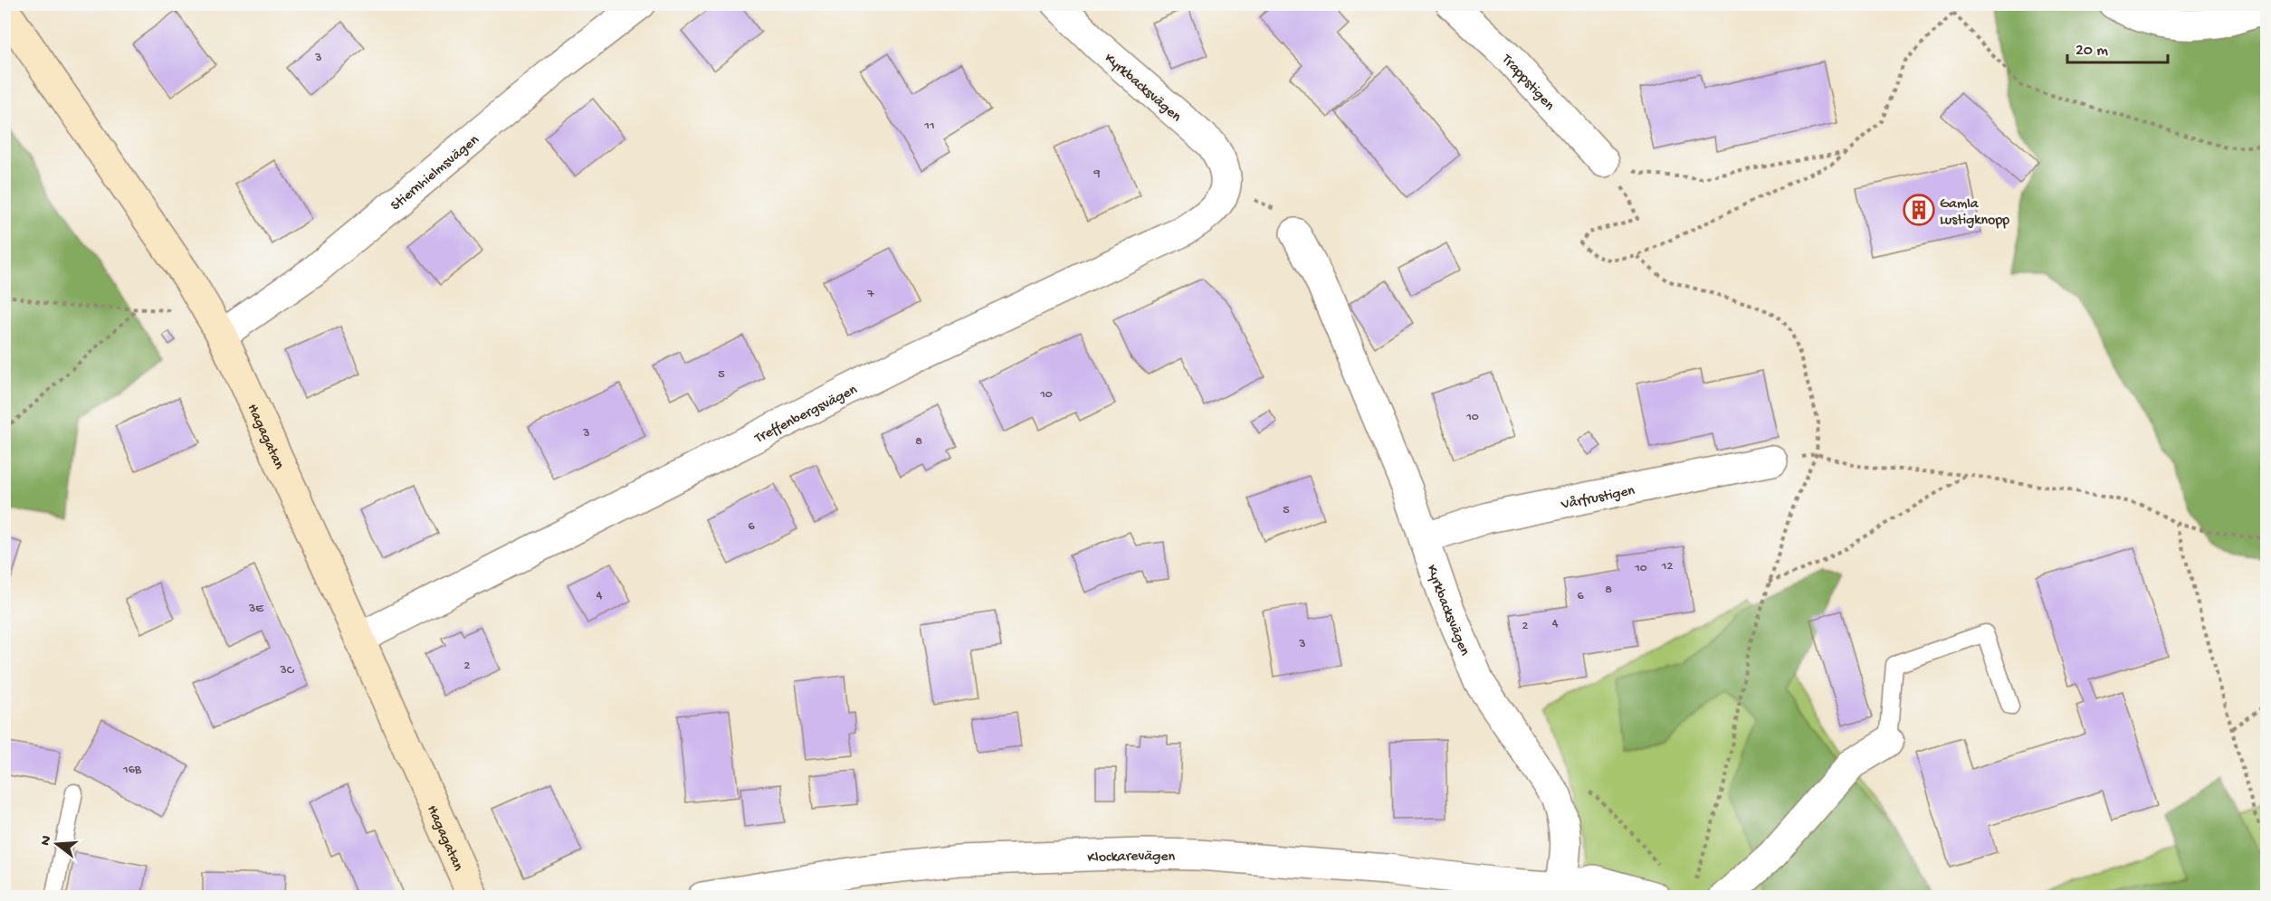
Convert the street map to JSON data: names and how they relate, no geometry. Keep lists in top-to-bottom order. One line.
{"streets":{"street":["Trappstigen","Kyrkbacksvägen","Stiernhielmsvägen","Treffenbergsvägen","Hagagatan","Vårfrustigen","Klockarevägen"]},"crossings":[["Kyrkbacksvägen","Treffenbergsvägen"],["Kyrkbacksvägen","Vårfrustigen"],["Kyrkbacksvägen","Klockarevägen"],["Stiernhielmsvägen","Hagagatan"],["Treffenbergsvägen","Hagagatan"]],"places":{"building":["Gamla Lustigknopp"]},"house_numbers":["3","11","9","7","5","10","10","3","8","5","6","12","10","8","4","6","3E","4","2","3","2","3C","16B"],"scale_bar":"20 m","north":"left"}
